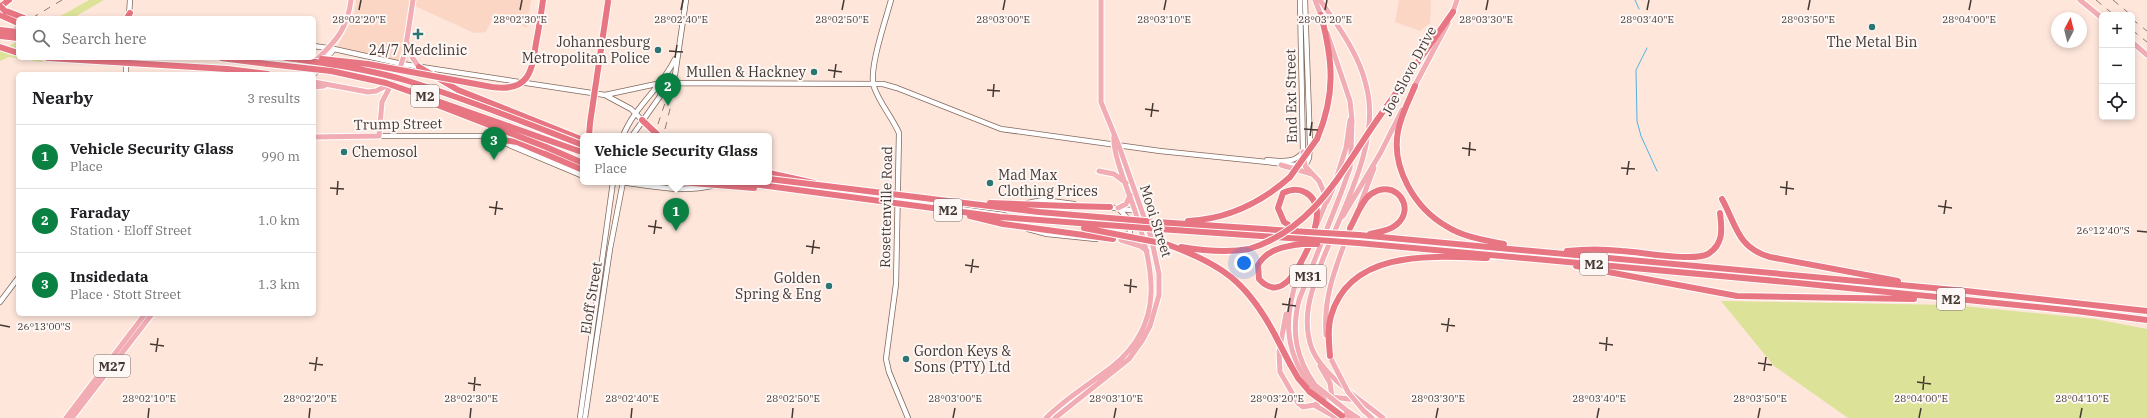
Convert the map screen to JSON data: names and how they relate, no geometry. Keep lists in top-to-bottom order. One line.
{"streets":{"highway":["M2"],"main road":["Joe Slovo Drive","Trump Street","Mooi Street","M31","M27"],"street":["End Ext Street","Rosettenville Road","Eloff Street"]},"crossings":[["Joe Slovo Drive","M31"]],"places":{"other":["The Metal Bin","Johannesburg Metropolitan Police","Mullen & Hackney","Chemosol","Mad Max Clothing Prices","Golden Spring & Eng","Gordon Keys & Sons (PTY) Ltd"],"health":["24/7 Medclinic"]},"north":"top","page":{"map_buttons":["+","−"],"search":"Search here","heading":["Nearby","3 results"],"pins":["2","3","1"],"list":[{"mark":"1","name":"Vehicle Security Glass","note":"Place","value":"990 m"},{"mark":"2","name":"Faraday","note":"Station · Eloff Street","value":"1.0 km"},{"mark":"3","name":"Insidedata","note":"Place · Stott Street","value":"1.3 km"}],"popup":["Vehicle Security Glass","Place"]},"coordinates":["28°02'20\"E","28°02'30\"E","28°02'40\"E","28°02'50\"E","28°03'00\"E","28°03'10\"E","28°03'20\"E","28°03'30\"E","28°03'40\"E","28°03'50\"E","28°04'00\"E","26°12'40\"S","26°13'00\"S","28°02'10\"E","28°04'10\"E"]}
